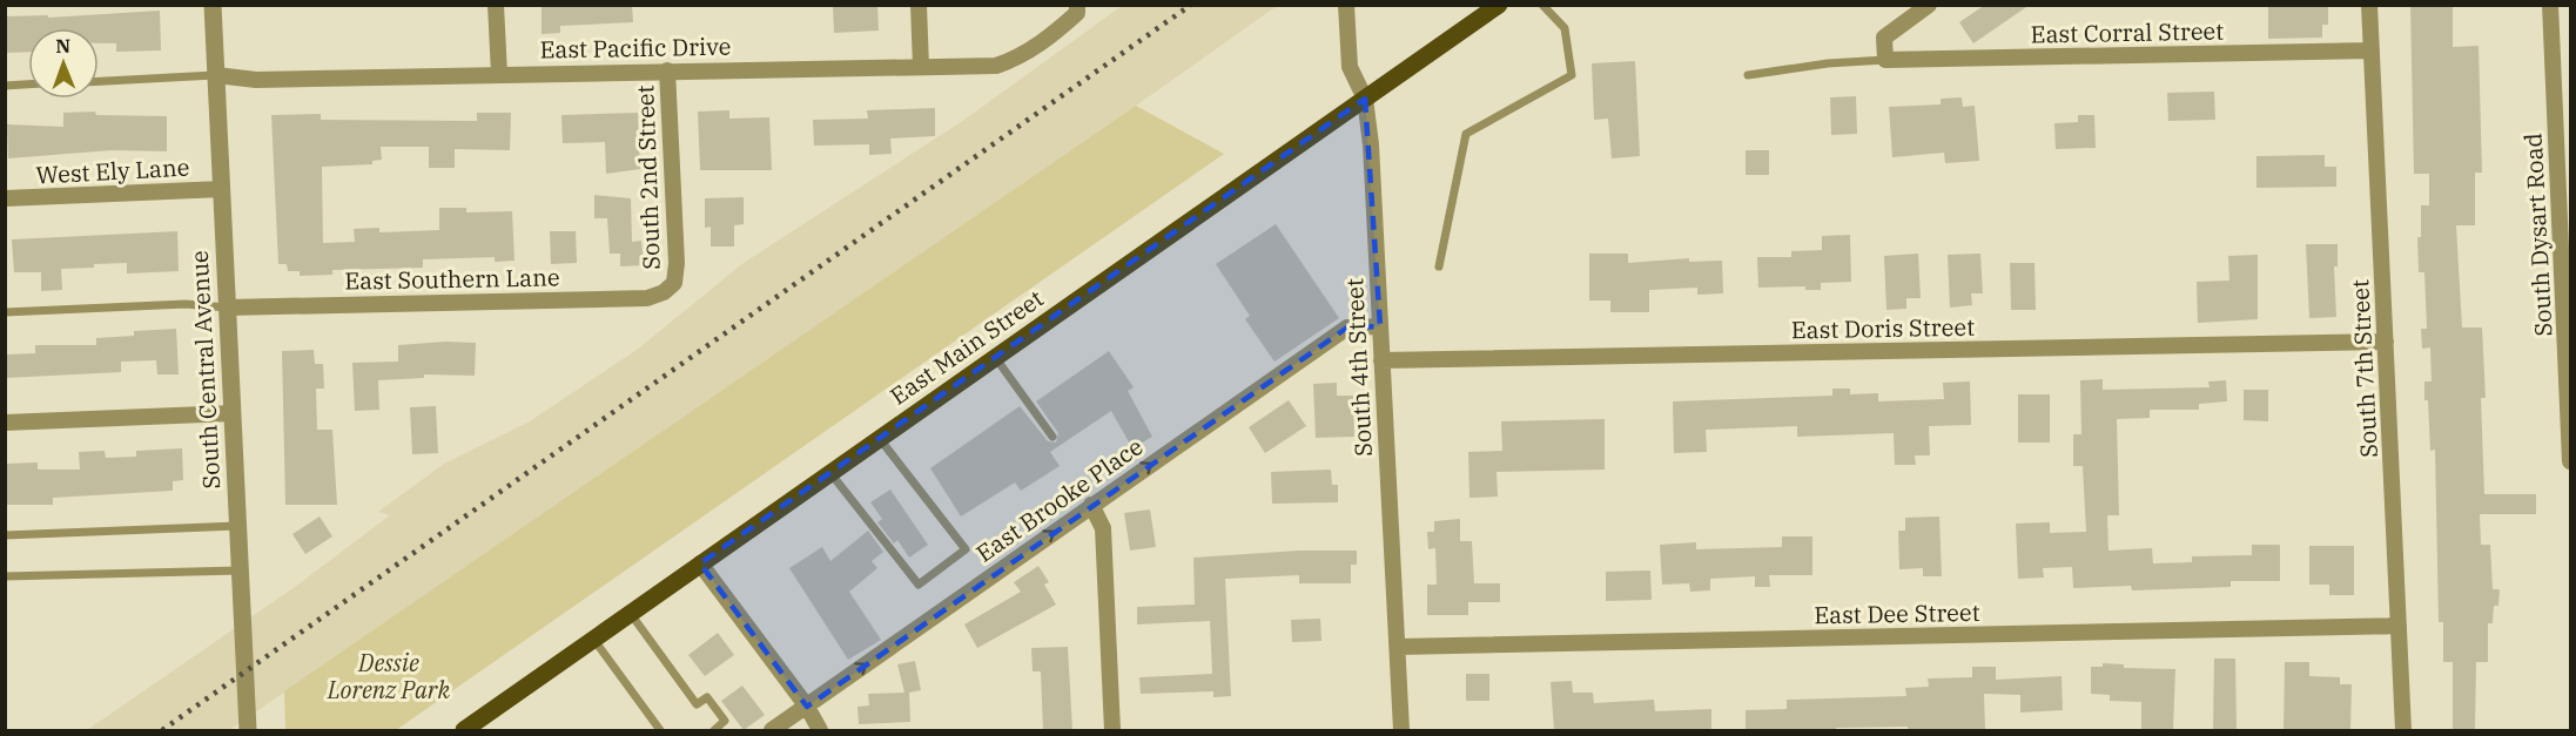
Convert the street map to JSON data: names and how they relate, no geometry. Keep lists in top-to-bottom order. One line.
{"streets":{"main road":["East Main Street"],"street":["East Corral Street","East Pacific Drive","West Ely Lane","South 2nd Street","South Dysart Road","East Southern Lane","East Doris Street","South 4th Street","South 7th Street","South Central Avenue","East Brooke Place","East Dee Street"]},"crossings":[["East Corral Street","South 7th Street"],["East Pacific Drive","South 2nd Street"],["East Pacific Drive","South Central Avenue"],["West Ely Lane","South Central Avenue"],["South 2nd Street","East Southern Lane"],["East Southern Lane","South Central Avenue"],["East Doris Street","South 4th Street"],["East Doris Street","South 7th Street"],["East Main Street","South 4th Street"],["South 4th Street","East Brooke Place"],["South 4th Street","East Dee Street"],["South 7th Street","East Dee Street"]],"one_way":["East Brooke Place"],"parks":["Dessie Lorenz Park"],"north":"top"}
